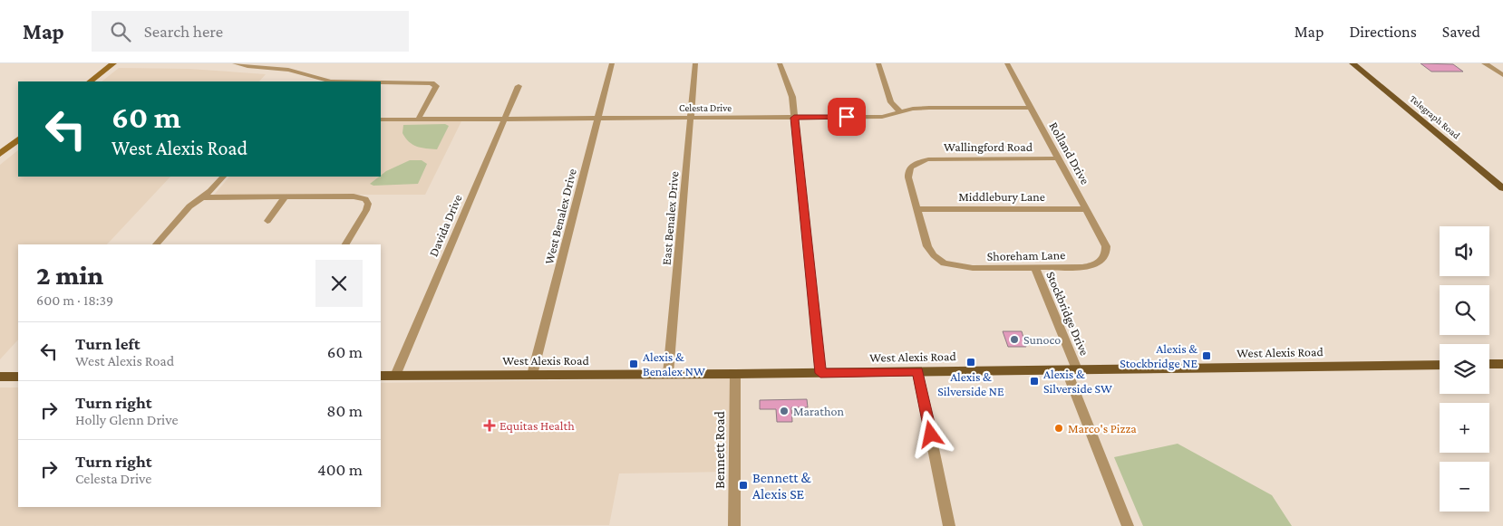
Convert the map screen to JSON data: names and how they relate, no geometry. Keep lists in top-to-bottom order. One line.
{"streets":{"main road":["Telegraph Road","West Alexis Road"],"street":["Celesta Drive","Wallingford Road","Rolland Drive","Middlebury Lane","West Benalex Drive","East Benalex Drive","Davida Drive","Shoreham Lane","Stockbridge Drive","Bennett Road"]},"crossings":[["Celesta Drive","Rolland Drive"],["Celesta Drive","West Benalex Drive"],["Celesta Drive","East Benalex Drive"],["Celesta Drive","Davida Drive"],["Wallingford Road","Rolland Drive"],["Wallingford Road","Middlebury Lane"],["Wallingford Road","Shoreham Lane"],["Rolland Drive","Middlebury Lane"],["Rolland Drive","Shoreham Lane"],["Middlebury Lane","Shoreham Lane"],["West Benalex Drive","West Alexis Road"],["East Benalex Drive","West Alexis Road"],["Davida Drive","West Alexis Road"],["Shoreham Lane","Stockbridge Drive"],["Stockbridge Drive","West Alexis Road"],["West Alexis Road","Bennett Road"]],"places":{"other":["Sunoco","Marathon","Marco's Pizza"],"transit":["Alexis & Stockbridge NE","Alexis & Silverside NE","Alexis & Benalex NW","Alexis & Silverside SW","Bennett & Alexis SE"],"health":["Equitas Health"]},"page":{"header":"Map","search":"Search here","nav":["Map","Directions","Saved"],"turn":["60 m","West Alexis Road"],"map_buttons":["+","−"],"heading":["2 min","600 m · 18:39"],"list":[{"name":"Turn left","note":"West Alexis Road","value":"60 m"},{"name":"Turn right","note":"Holly Glenn Drive","value":"80 m"},{"name":"Turn right","note":"Celesta Drive","value":"400 m"}]}}
